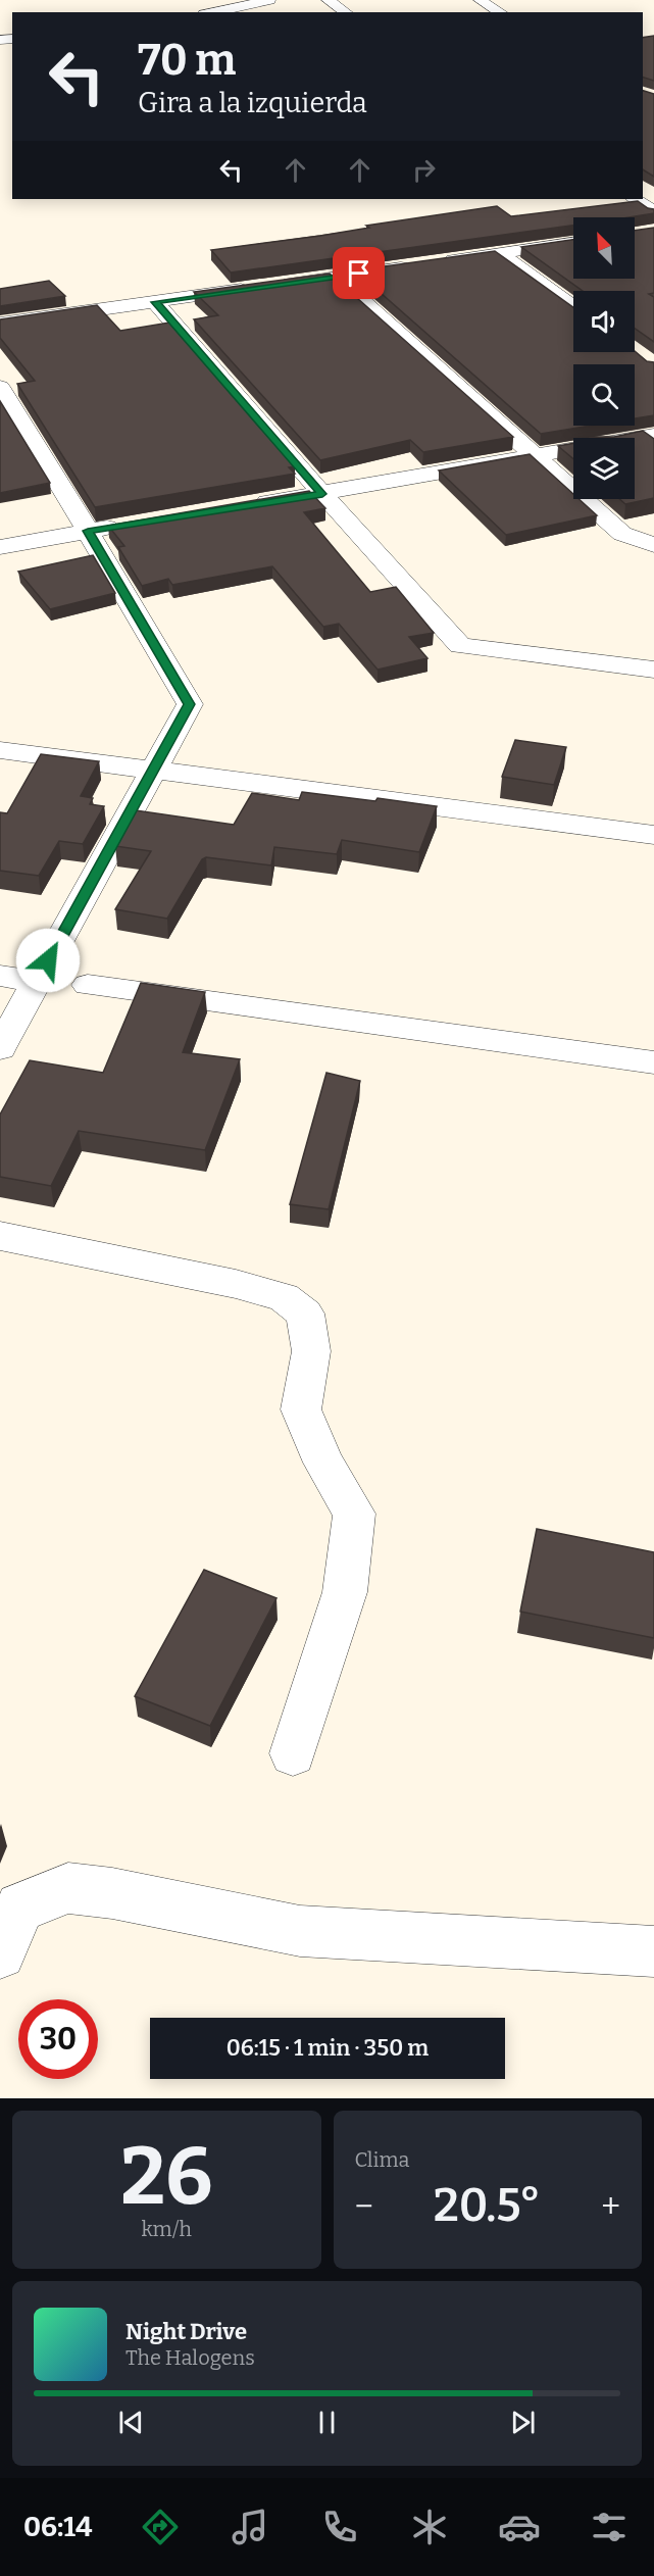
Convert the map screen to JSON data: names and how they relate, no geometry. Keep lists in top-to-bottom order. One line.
{"north":"top left","page":{"turn":["70 m","Gira a la izquierda"],"limit":"30","trip":"06:15 · 1 min · 350 m","tile":[["26","km/h"],"Clima"],"heat":["−","20.5°","+"],"song":["Night Drive","The Halogens"],"tabs":"06:14"}}
